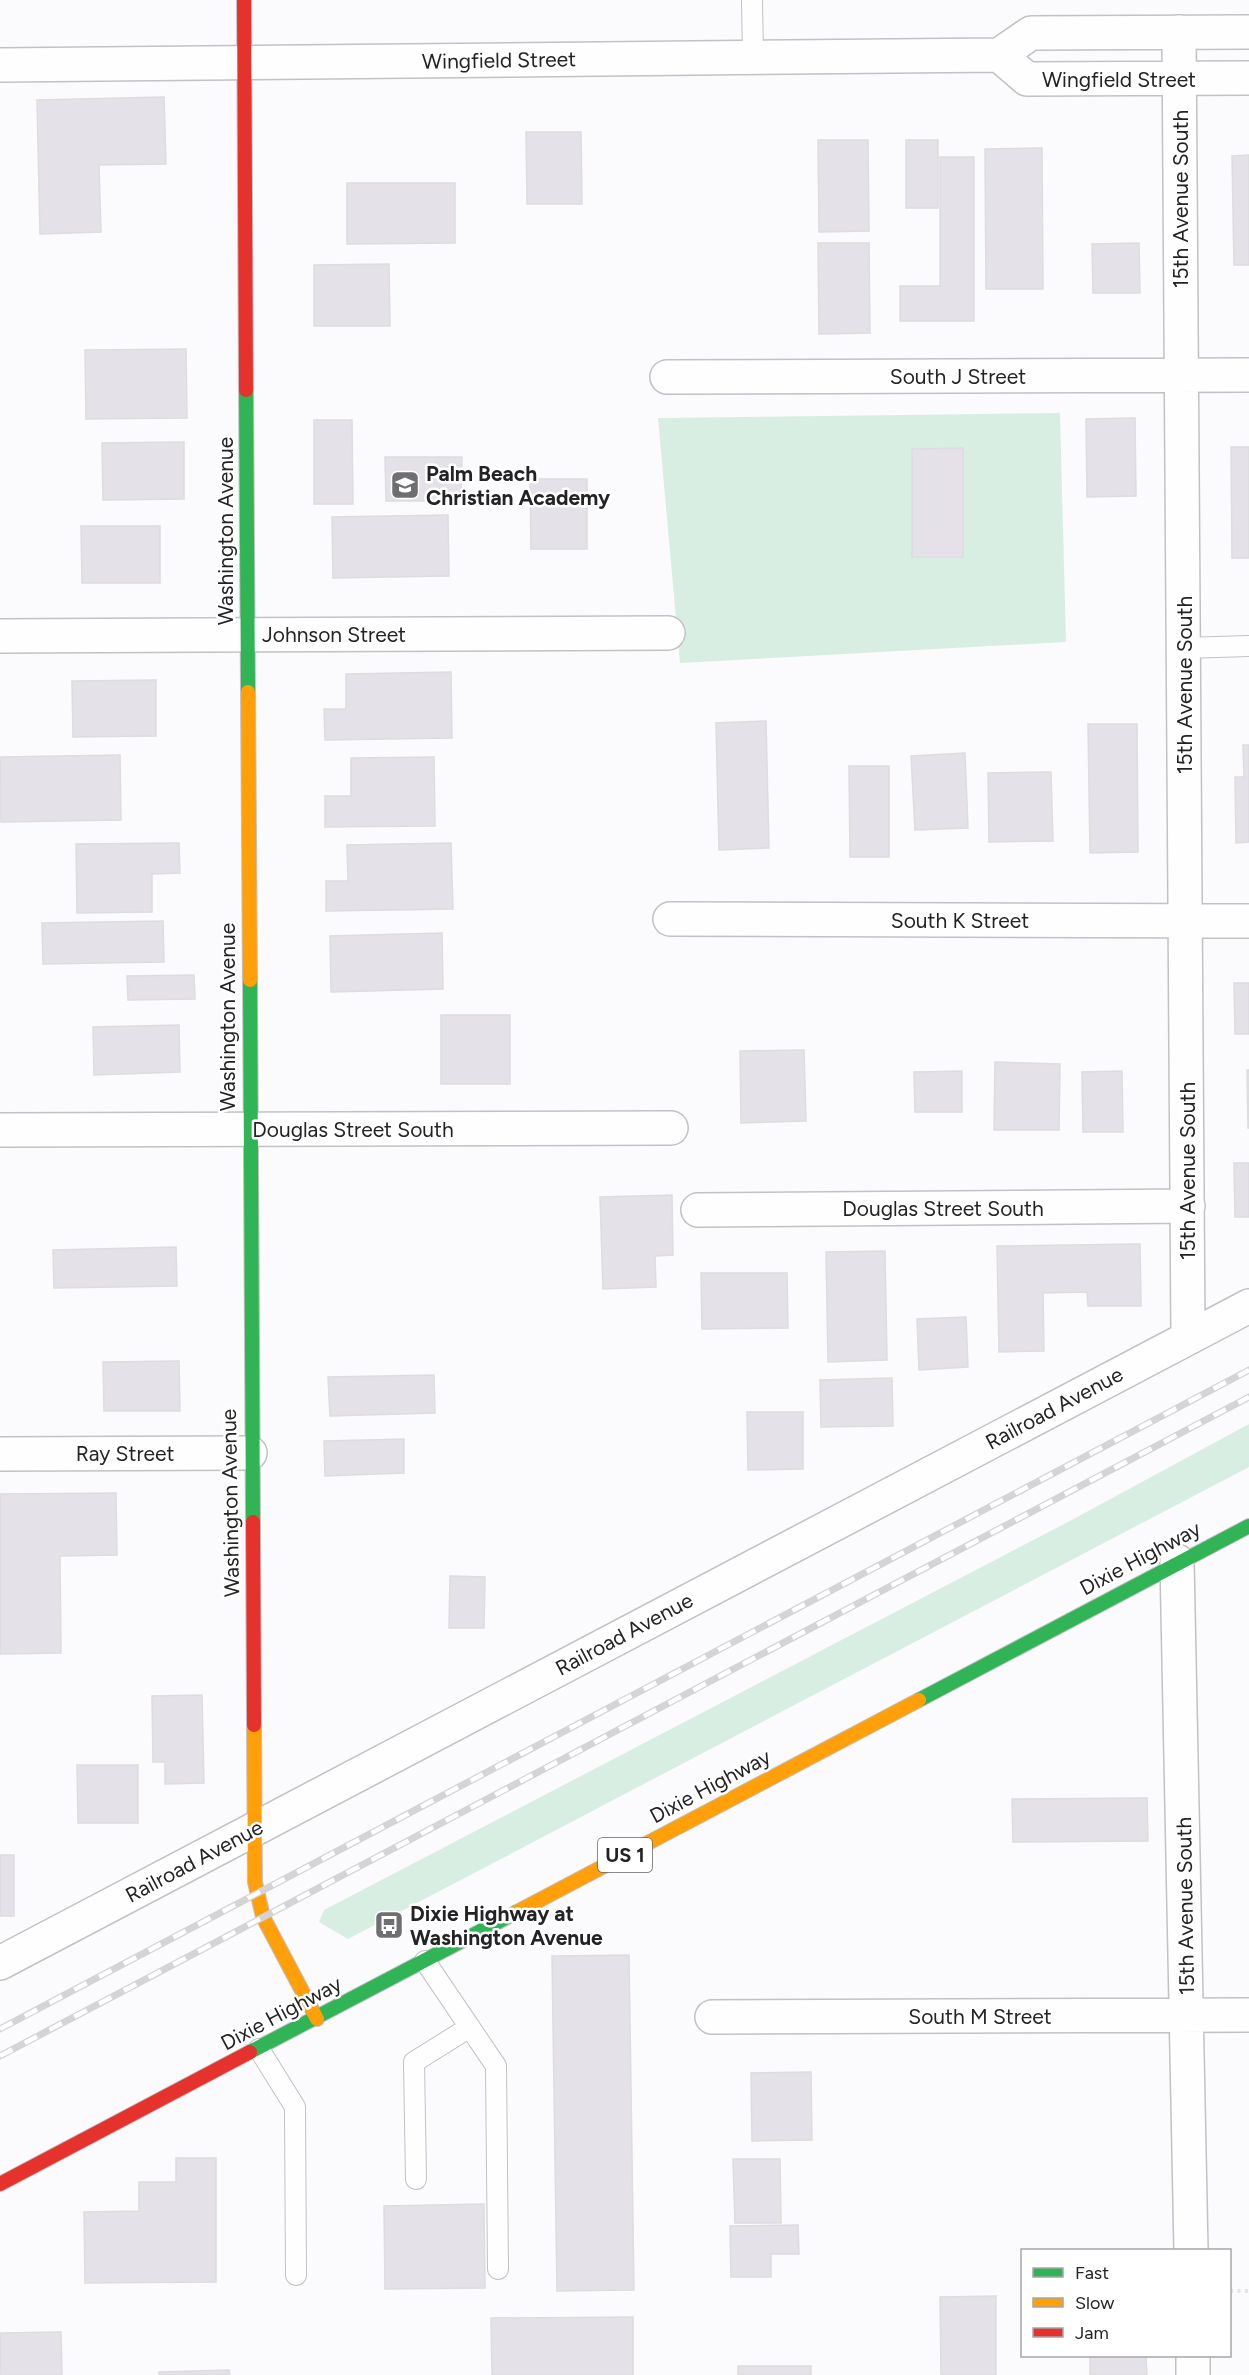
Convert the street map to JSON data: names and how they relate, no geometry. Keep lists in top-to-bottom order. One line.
{"streets":{"street":["Wingfield Street","15th Avenue South","South J Street","Washington Avenue","Johnson Street","South K Street","Douglas Street South","Railroad Avenue","Ray Street","Dixie Highway","US 1","South M Street"]},"crossings":[["Wingfield Street","15th Avenue South"],["Wingfield Street","Washington Avenue"],["15th Avenue South","South J Street"],["15th Avenue South","South K Street"],["15th Avenue South","Douglas Street South"],["15th Avenue South","Railroad Avenue"],["15th Avenue South","Dixie Highway"],["15th Avenue South","South M Street"],["Washington Avenue","Johnson Street"],["Washington Avenue","Douglas Street South"],["Washington Avenue","Railroad Avenue"],["Washington Avenue","Ray Street"],["Washington Avenue","Dixie Highway"]],"places":{"school or university":["Palm Beach Christian Academy"],"bus stop":["Dixie Highway at Washington Avenue"]},"legend":["Fast","Slow","Jam"]}
